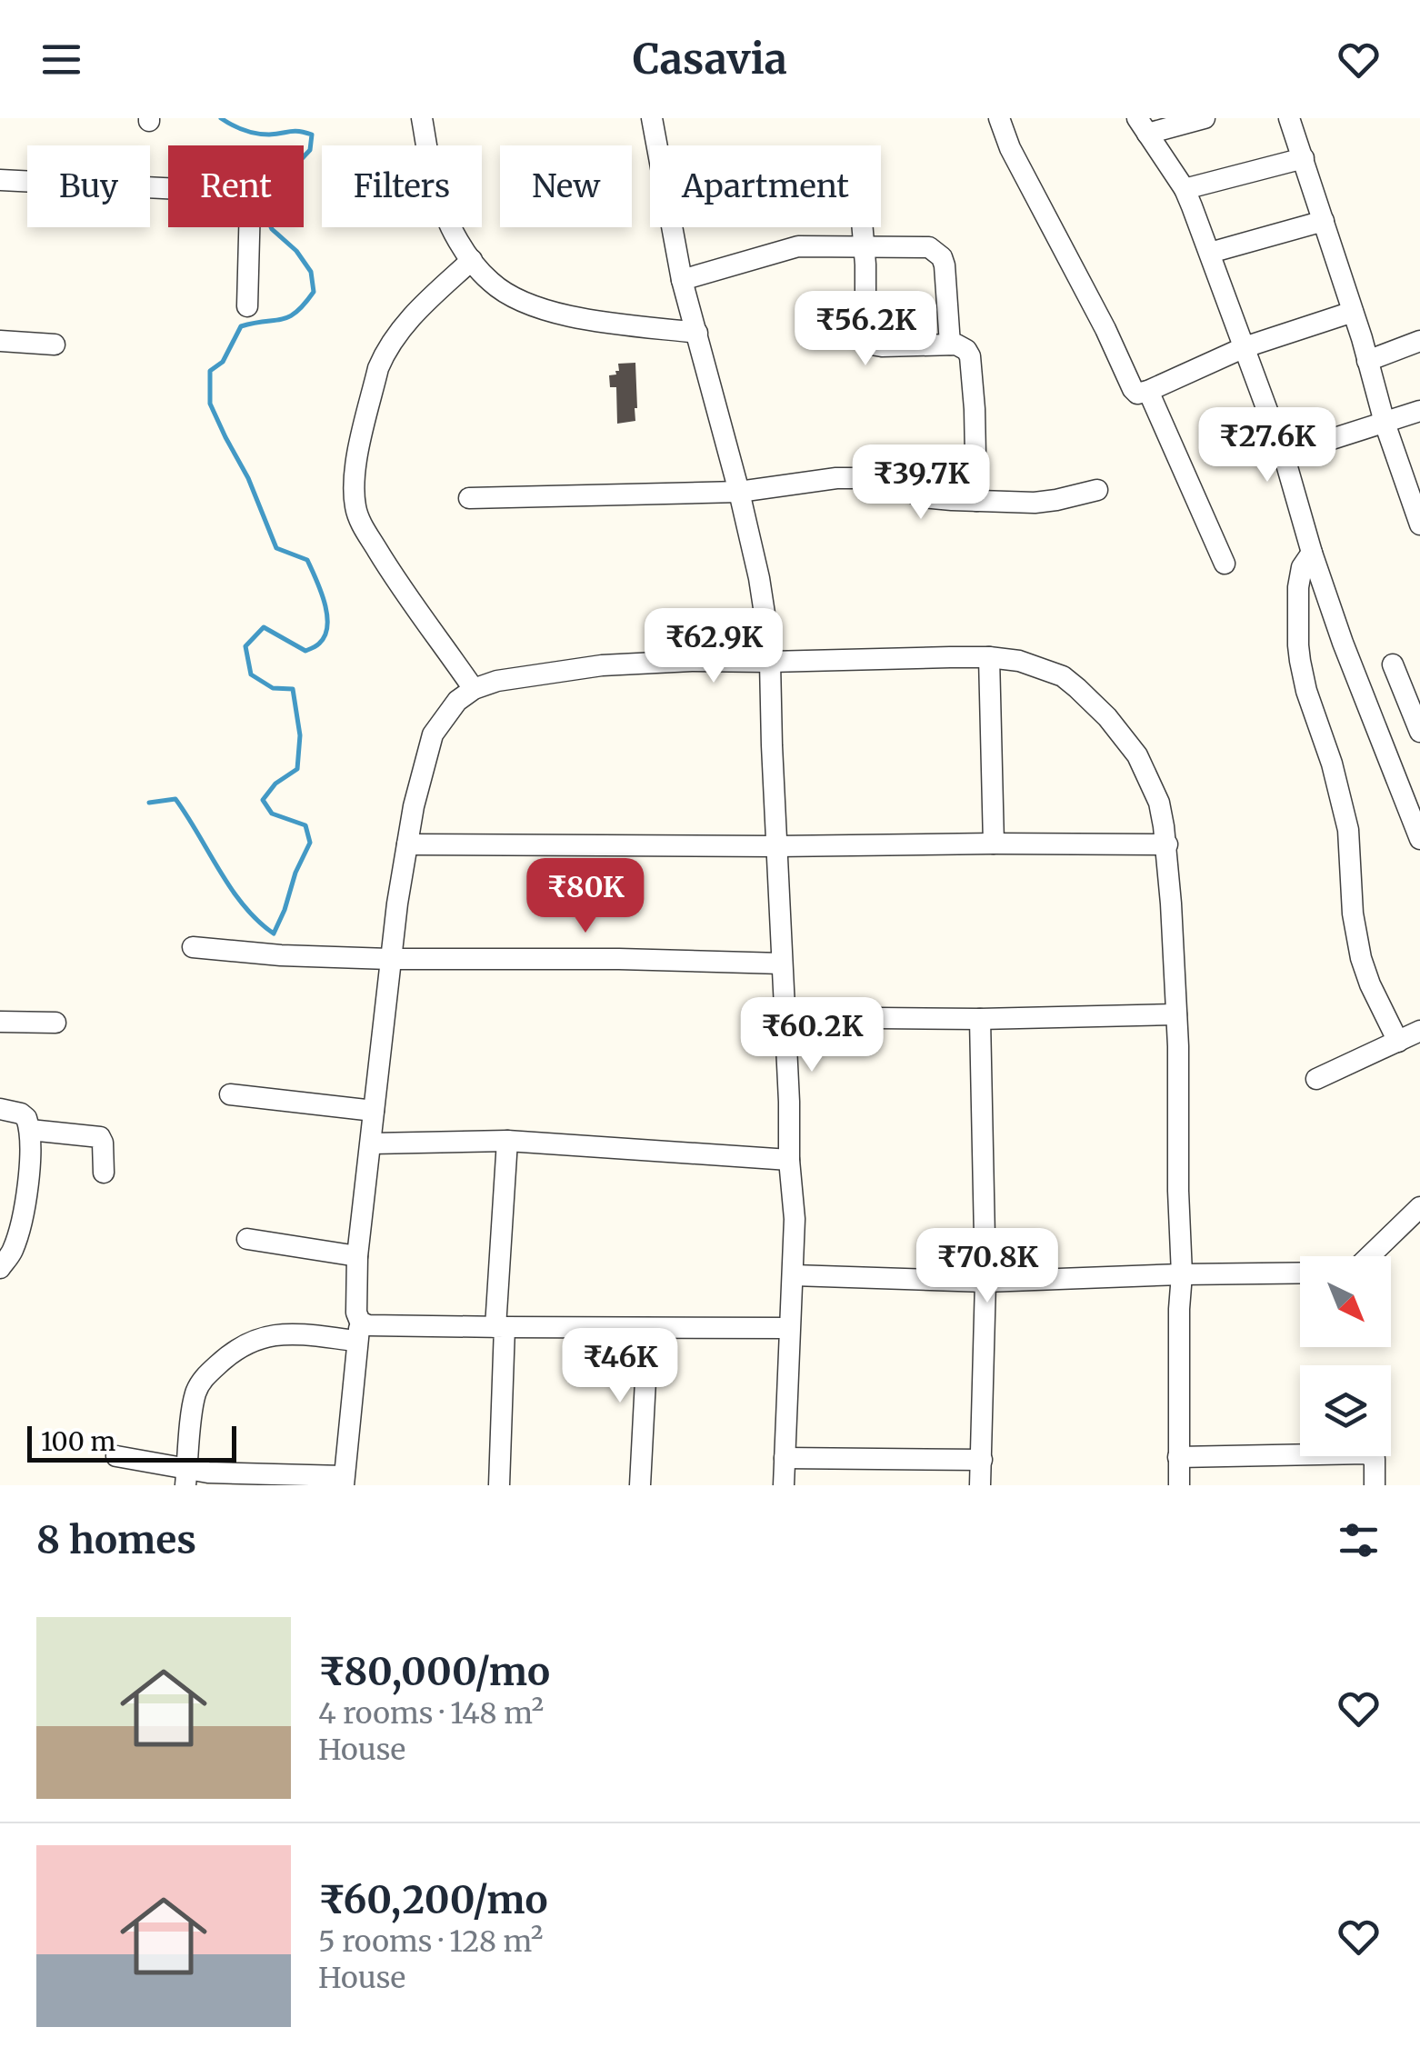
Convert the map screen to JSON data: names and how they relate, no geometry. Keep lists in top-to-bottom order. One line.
{"scale_bar":"100 m","north":"bottom right","page":{"header":"Casavia","chip":["Buy","Rent","Filters","New","Apartment"],"price":["₹56.2K","₹27.6K","₹39.7K","₹62.9K","₹80K","₹60.2K","₹70.8K","₹46K"],"scale":"100 m","heading":"8 homes","list":[{"name":"₹80,000/mo","note":"4 rooms · 148 m² · House"},{"name":"₹60,200/mo","note":"5 rooms · 128 m² · House"}]}}
